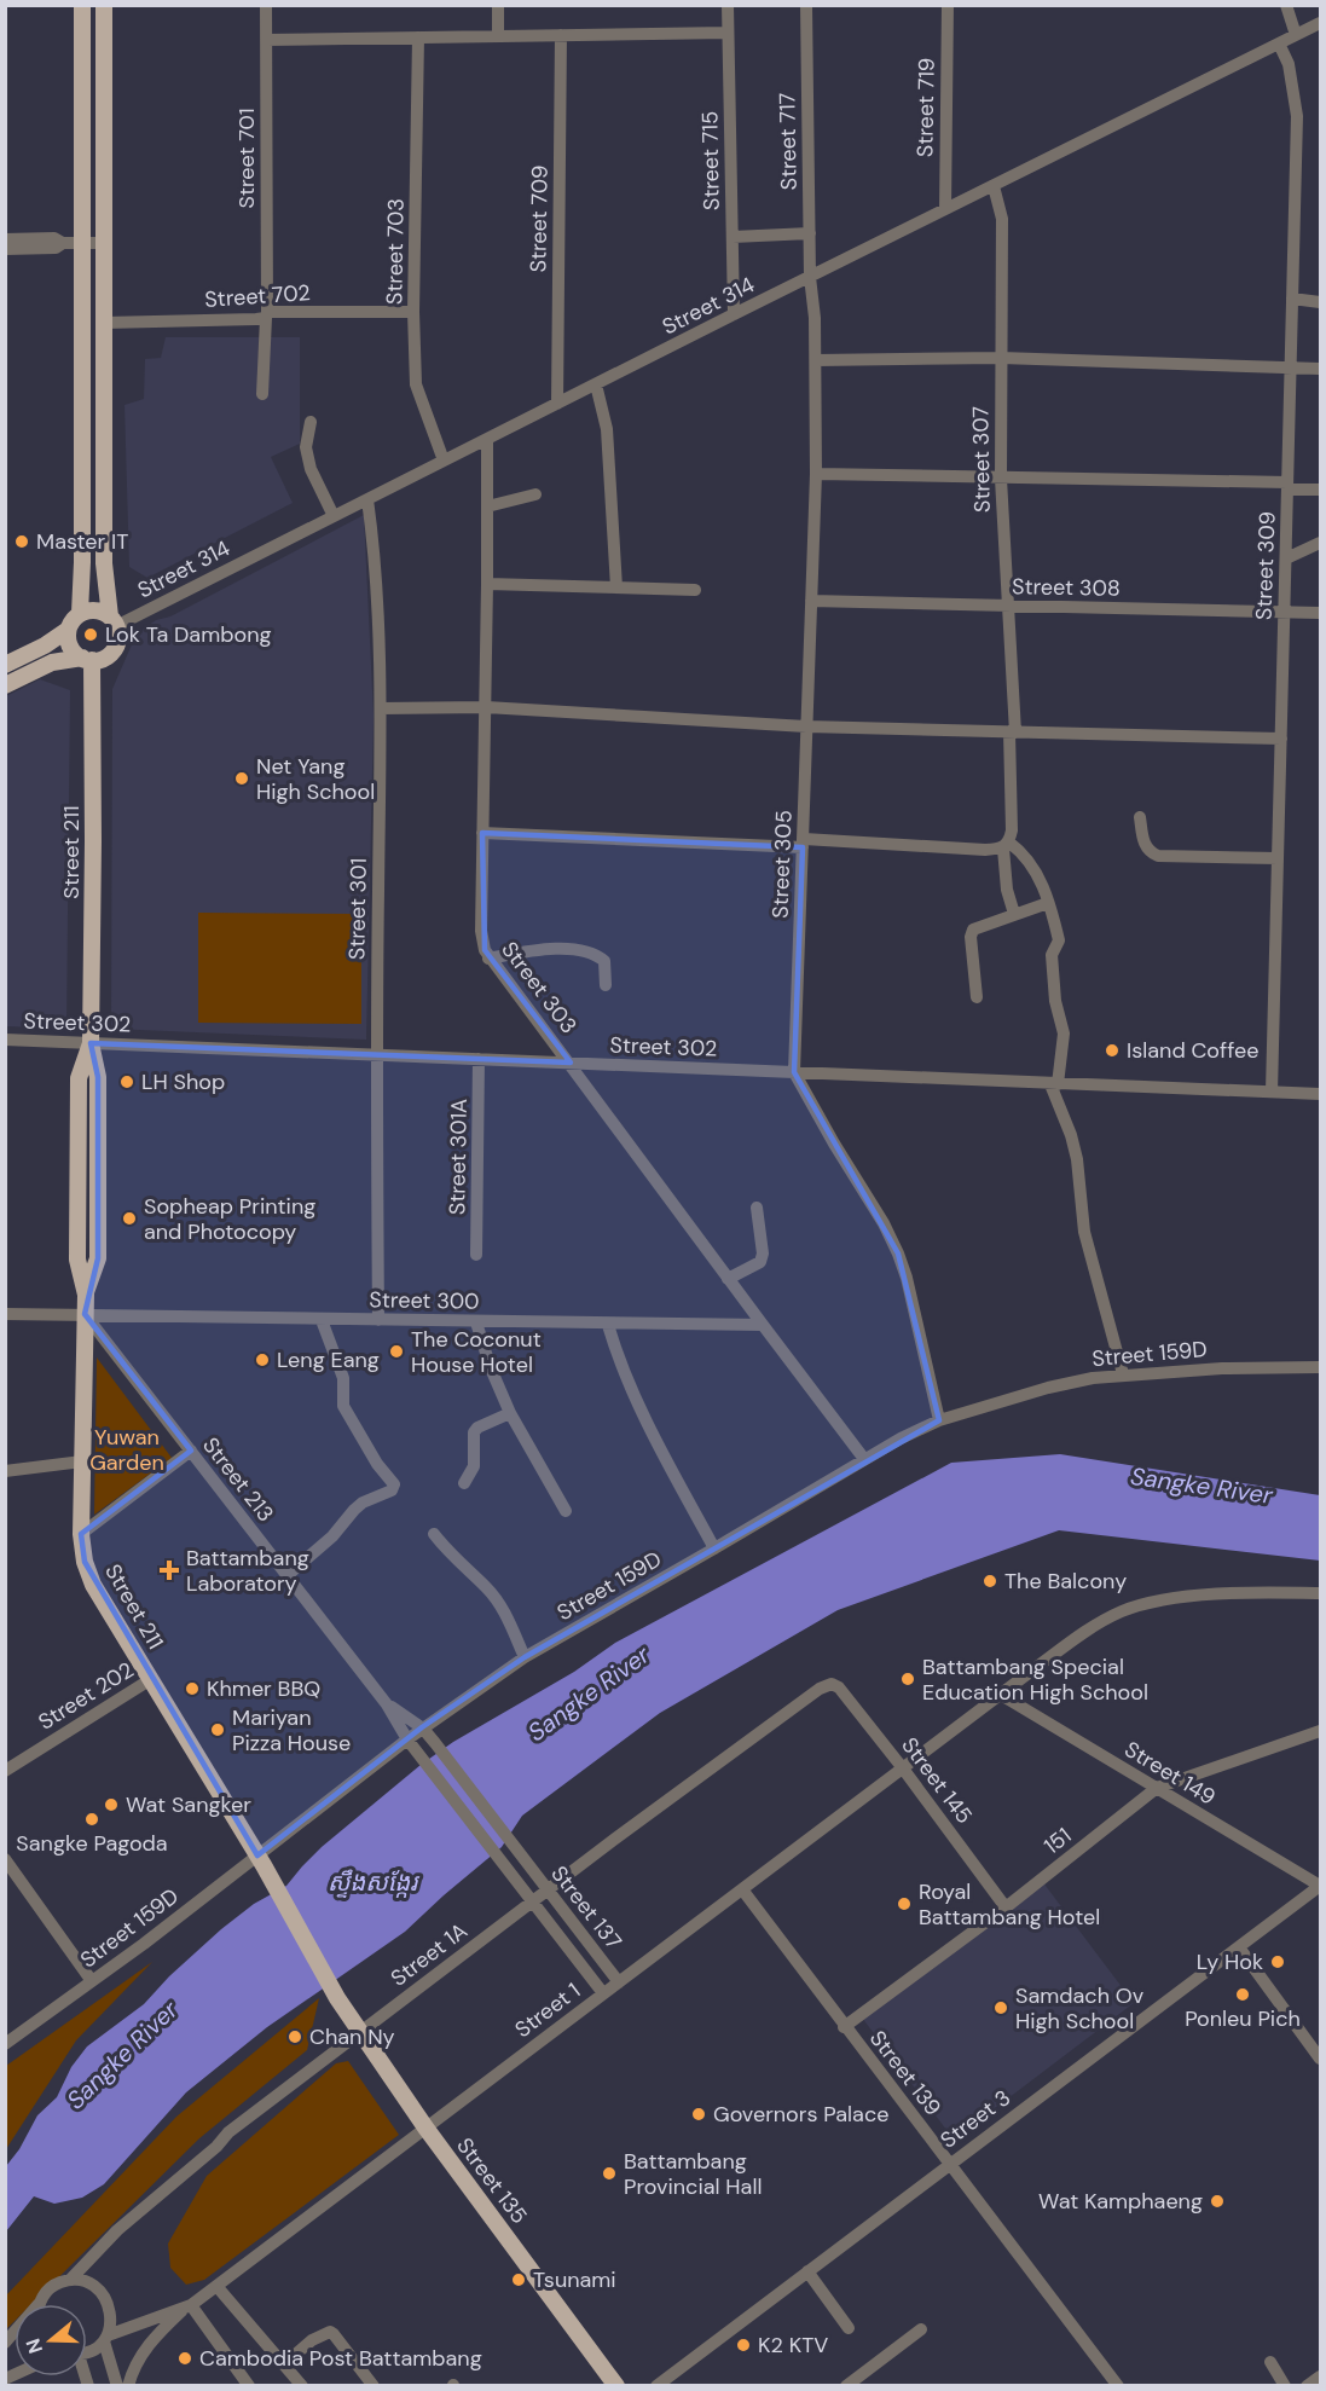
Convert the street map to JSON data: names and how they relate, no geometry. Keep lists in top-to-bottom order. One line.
{"streets":{"main road":["Street 211","Street 135"],"street":["Street 719","Street 717","Street 701","Street 715","Street 709","Street 703","Street 702","Street 314","Street 307","Street 309","Street 308","Street 305","Street 301","Street 303","Street 302","Street 301A","Street 300","Street 159D","Street 213","Street 202","Street 149","Street 145","151","Street 137","Street 1A","Street 1","Street 139","Street 3"]},"crossings":[["Street 719","Street 314"],["Street 717","Street 314"],["Street 717","Street 305"],["Street 701","Street 702"],["Street 715","Street 314"],["Street 709","Street 314"],["Street 703","Street 702"],["Street 703","Street 314"],["Street 314","Street 307"],["Street 314","Street 309"],["Street 314","Street 211"],["Street 314","Street 305"],["Street 314","Street 301"],["Street 314","Street 303"],["Street 307","Street 308"],["Street 309","Street 308"],["Street 309","Street 302"],["Street 308","Street 305"],["Street 211","Street 302"],["Street 211","Street 300"],["Street 211","Street 159D"],["Street 211","Street 213"],["Street 211","Street 202"],["Street 211","Street 135"],["Street 305","Street 302"],["Street 301","Street 302"],["Street 301","Street 300"],["Street 303","Street 302"],["Street 303","Street 300"],["Street 303","Street 159D"],["Street 302","Street 301A"],["Street 300","Street 213"],["Street 159D","Street 213"],["Street 213","Street 137"],["Street 213","Street 1A"],["Street 149","151"],["Street 149","Street 1"],["Street 149","Street 3"],["Street 145","151"],["Street 145","Street 1A"],["Street 145","Street 1"],["151","Street 139"],["Street 137","Street 1A"],["Street 137","Street 1"],["Street 1A","Street 135"],["Street 1","Street 139"],["Street 1","Street 135"],["Street 139","Street 3"]],"water":["Sangke River","ស្ទឹងសង្កែរ"],"parks":["Yuwan Garden"],"places":{"other":["Master IT","Lok Ta Dambong","Net Yang High School","Island Coffee","LH Shop","Sopheap Printing and Photocopy","The Coconut House Hotel","Leng Eang","The Balcony","Battambang Special Education High School","Khmer BBQ","Mariyan Pizza House","Wat Sangker","Sangke Pagoda","Royal Battambang Hotel","Ly Hok","Ponleu Pich","Samdach Ov High School","Chan Ny","Governors Palace","Battambang Provincial Hall","Wat Kamphaeng","Tsunami","K2 KTV","Cambodia Post Battambang"],"health":["Battambang Laboratory"]},"north":"left"}
